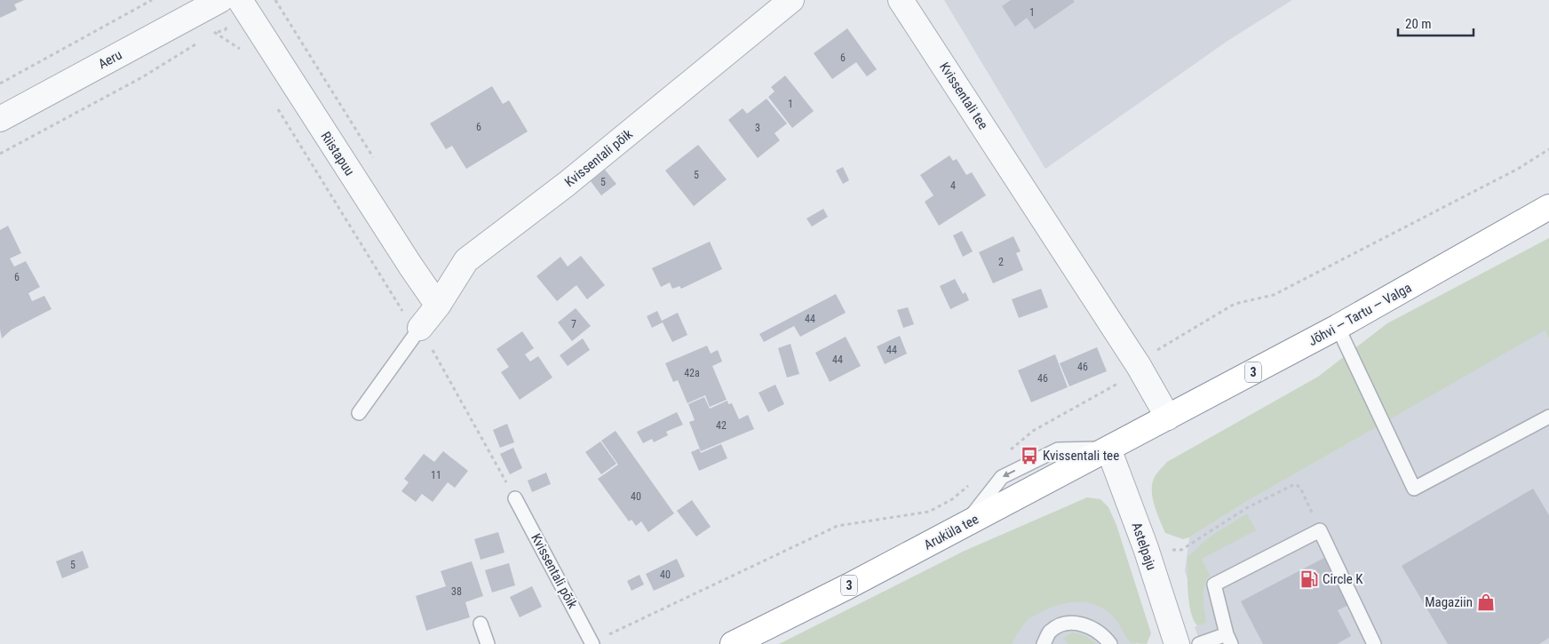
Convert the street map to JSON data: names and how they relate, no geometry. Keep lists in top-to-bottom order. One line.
{"streets":{"highway":["Jõhvi — Tartu — Valga","3","Aruküla tee"],"street":["Aeru","Kvissentali tee","Riistapuu","Kvissentali põik","Astelpaju"]},"crossings":[["Kvissentali tee","Jõhvi — Tartu — Valga"],["Kvissentali tee","Aruküla tee"],["Riistapuu","Kvissentali põik"],["Jõhvi — Tartu — Valga","Aruküla tee"],["Aruküla tee","Astelpaju"]],"places":{"bus stop":["Kvissentali tee"],"fuel station":["Circle K"],"shop":["Magaziin"]},"house_numbers":["1","6","1","6","3","5","5","4","2","6","44","7","44","44","46","42a","46","42","11","40","5","40","38"],"scale_bar":"20 m"}
